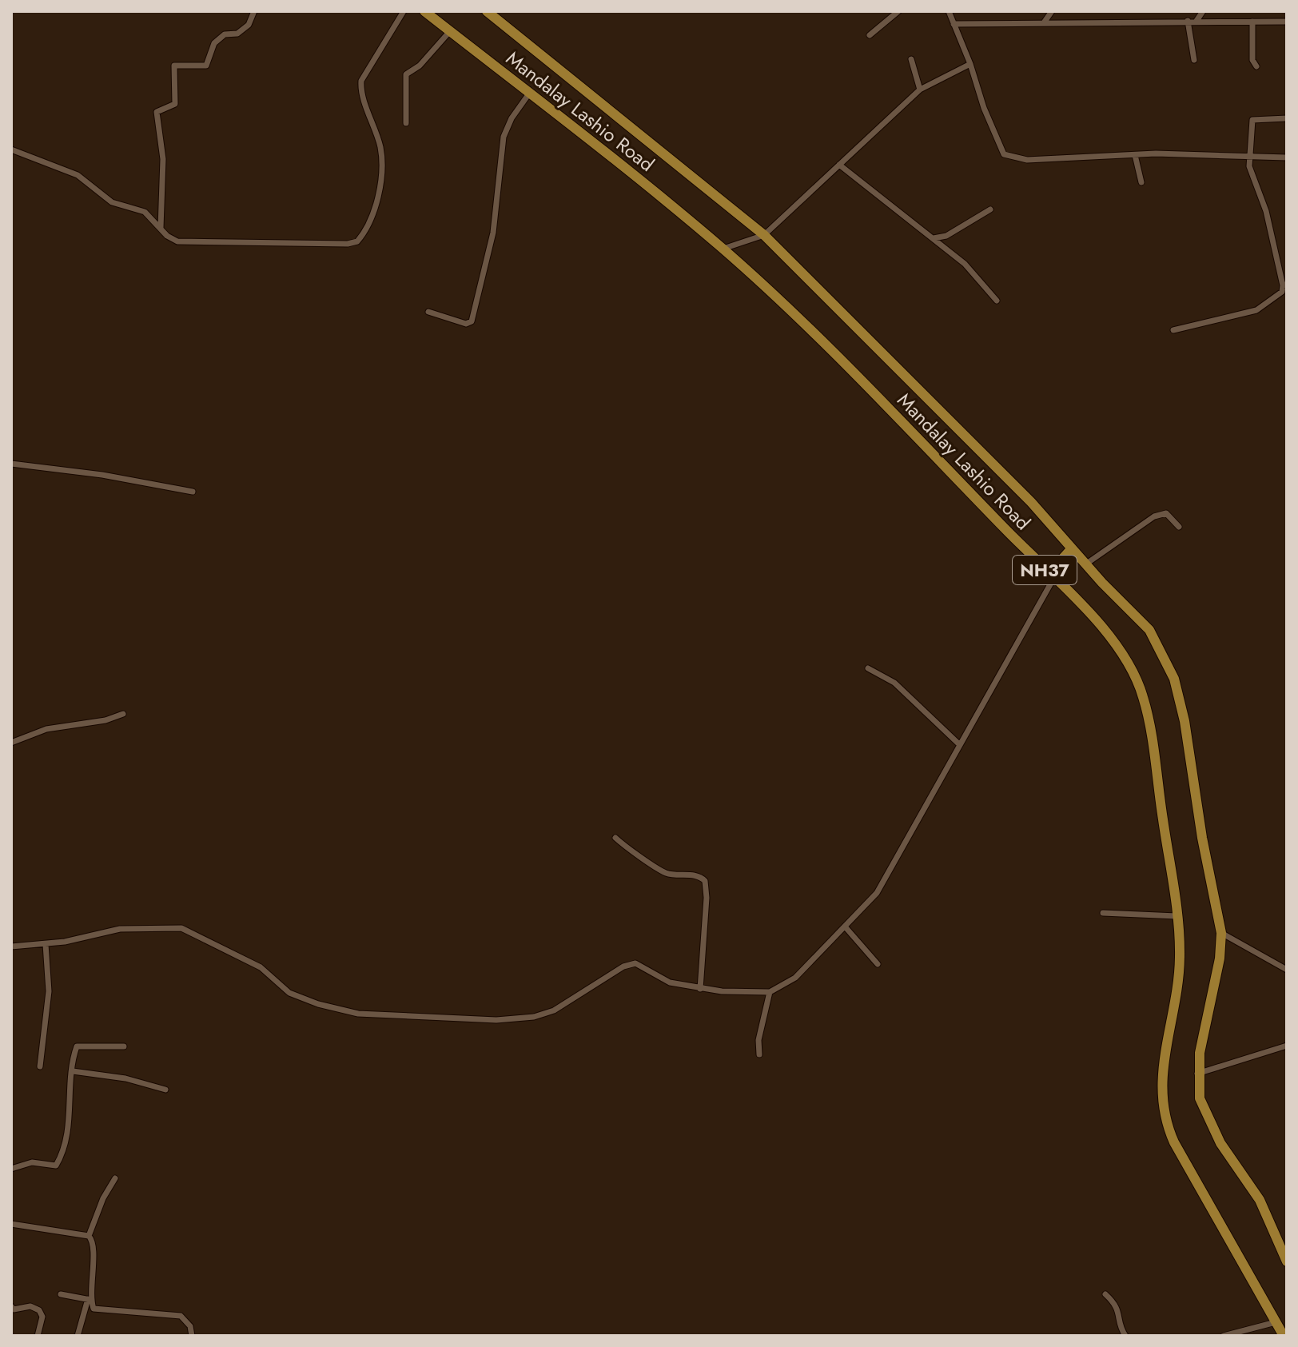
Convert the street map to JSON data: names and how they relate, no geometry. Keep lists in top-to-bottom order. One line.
{"streets":{"highway":["Mandalay Lashio Road","NH37"]}}
